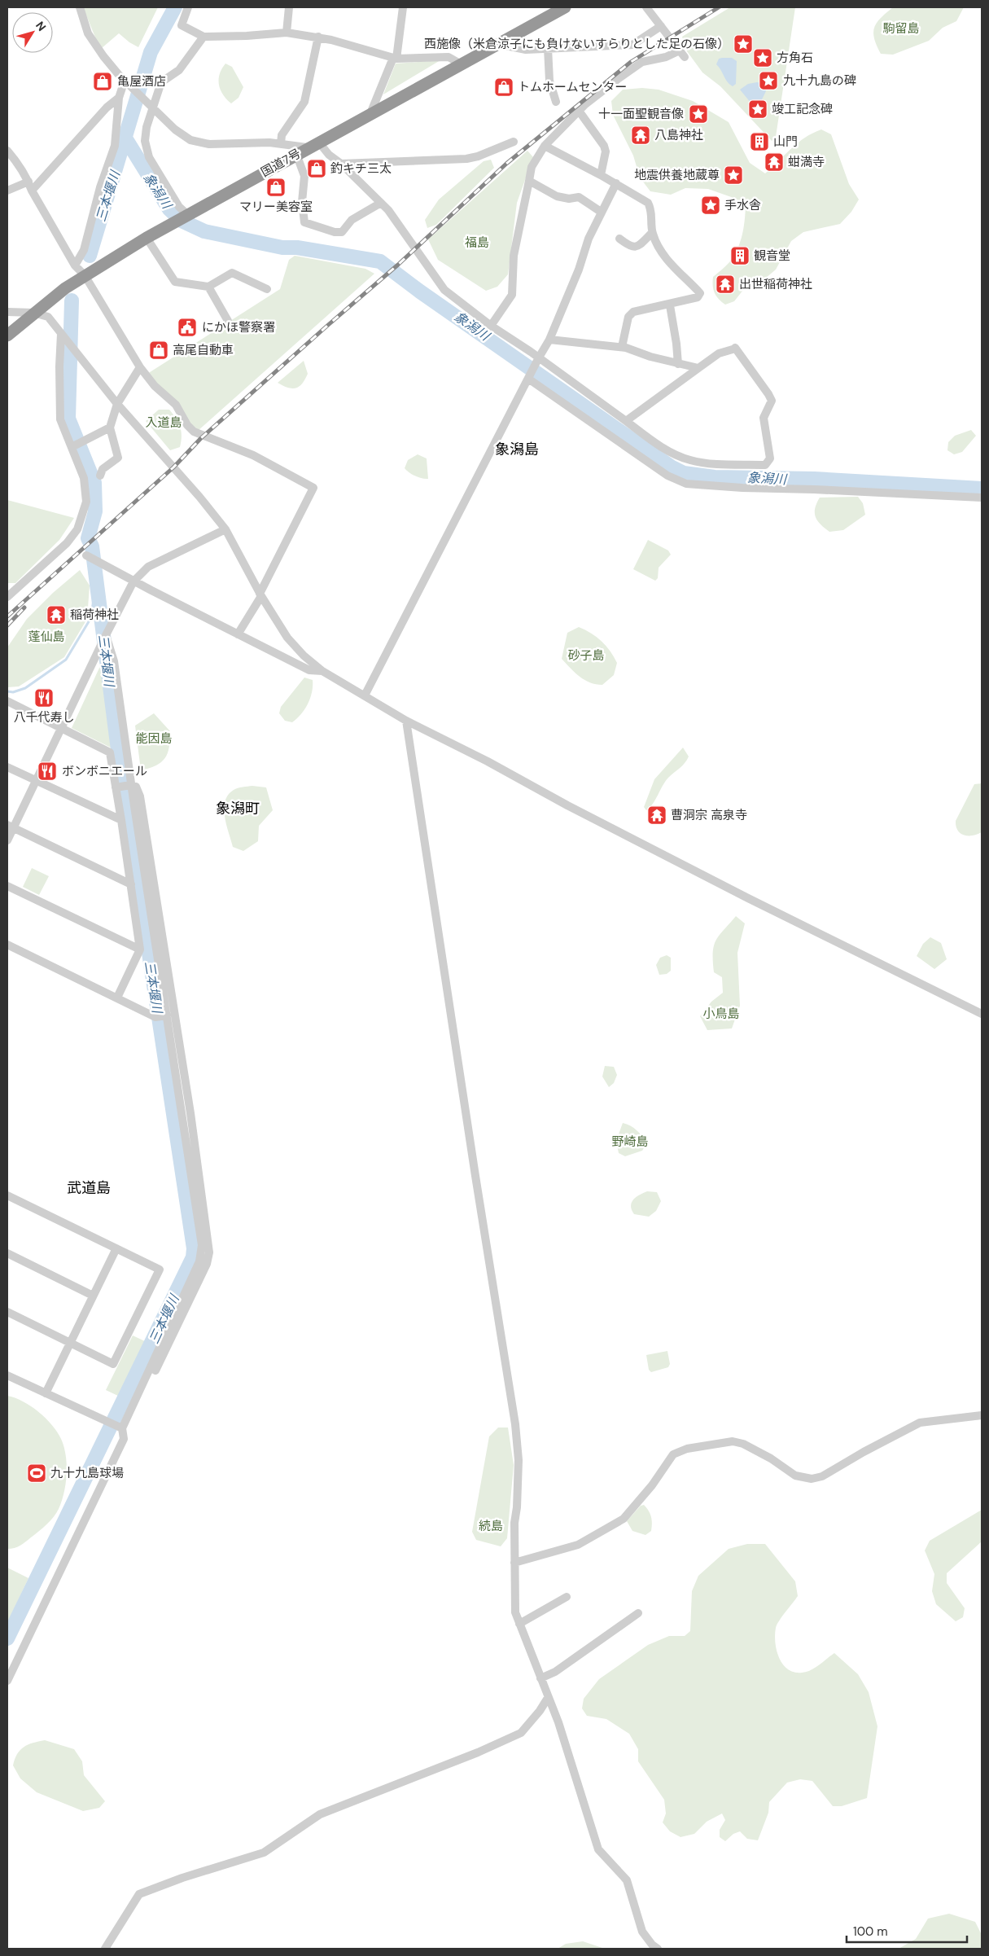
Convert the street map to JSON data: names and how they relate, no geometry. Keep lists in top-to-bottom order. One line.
{"streets":{"highway":["国道7号"]},"districts":["象潟島","象潟町","武道島"],"water":["象潟川","三本堰川"],"parks":["駒留島","福島","入道島","蓬仙島","砂子島","能因島","小鳥島","野崎島","続島"],"places":{"place":["西施像（米倉涼子にも負けないすらりとした足の石像）","方角石","九十九島の碑","竣工記念碑","十一面聖観音像","地震供養地蔵尊","手水舎"],"shop":["亀屋酒店","トムホームセンター","釣キチ三太","マリー美容室","高尾自動車"],"temple":["八島神社","蚶満寺","出世稲荷神社","稲荷神社","曹洞宗 高泉寺"],"building":["山門","観音堂"],"public building":["にかほ警察署"],"restaurant":["八千代寿し","ボンボニエール"],"sports":["九十九島球場"]},"scale_bar":"100 m","north":"top right"}
